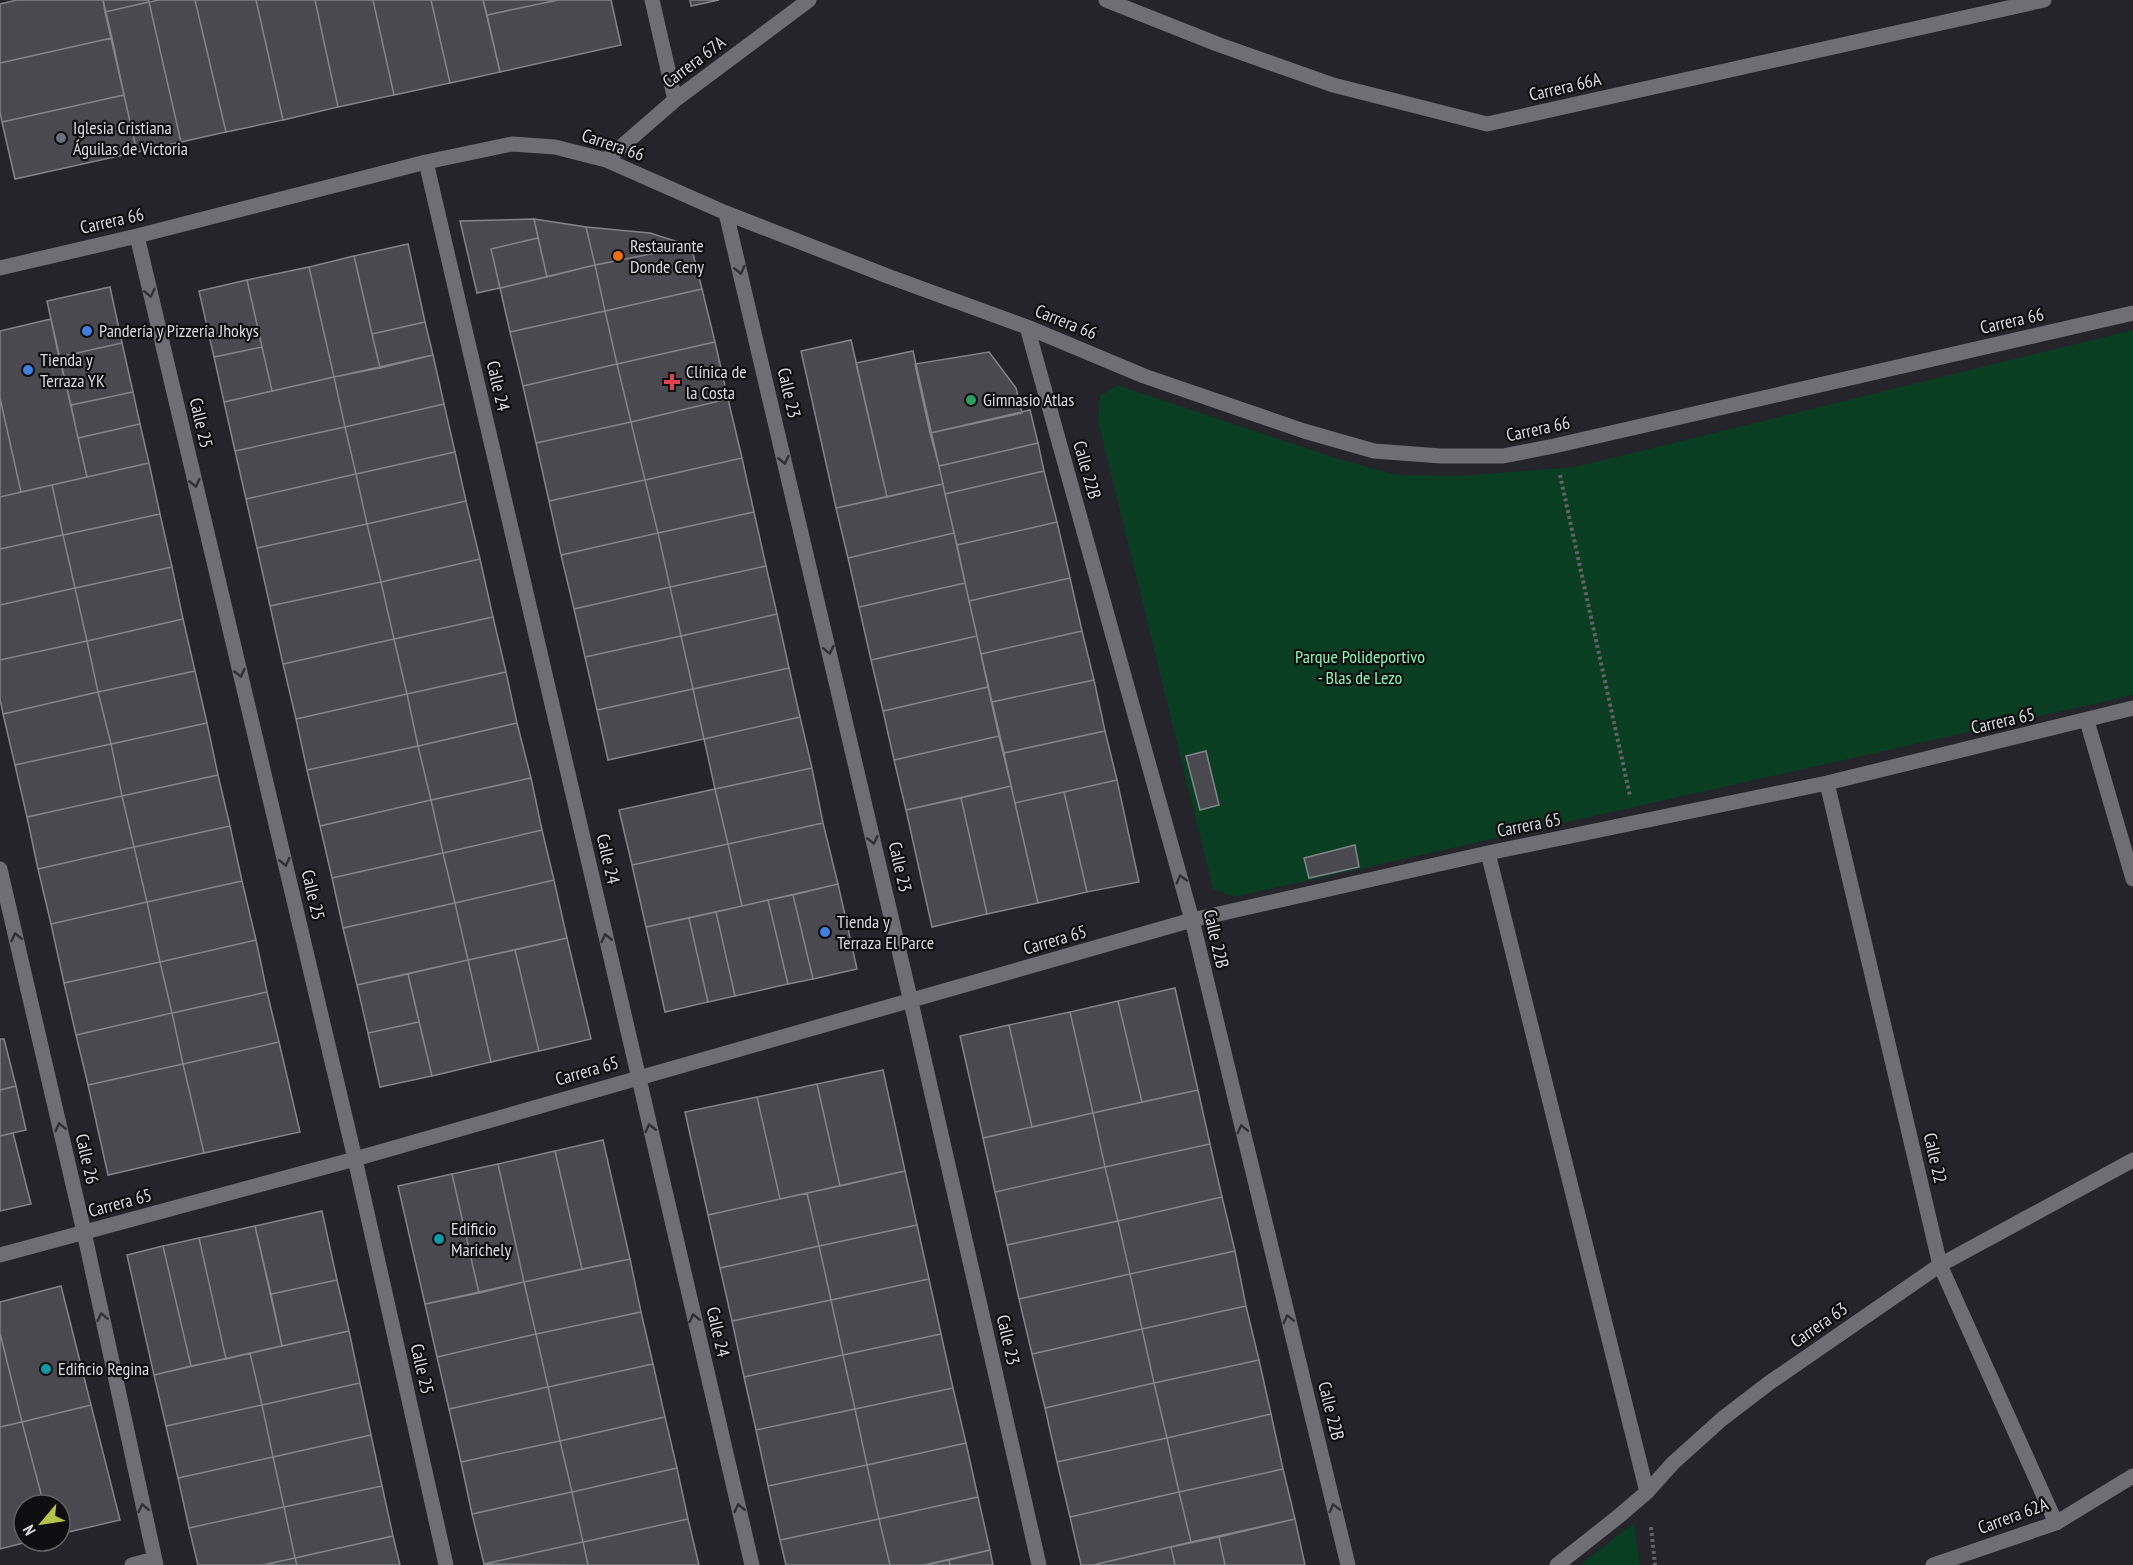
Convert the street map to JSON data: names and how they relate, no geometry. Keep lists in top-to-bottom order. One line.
{"streets":{"street":["Carrera 67A","Carrera 66A","Carrera 66","Calle 24","Calle 23","Calle 25","Calle 22B","Carrera 65","Calle 22","Calle 26","Carrera 63","Carrera 62A"]},"crossings":[["Carrera 67A","Carrera 66"],["Carrera 66","Calle 24"],["Carrera 66","Calle 23"],["Carrera 66","Calle 25"],["Carrera 66","Calle 22B"],["Calle 24","Carrera 65"],["Calle 23","Carrera 65"],["Calle 25","Carrera 65"],["Calle 22B","Carrera 65"],["Carrera 65","Calle 22"],["Carrera 65","Calle 26"],["Calle 22","Carrera 63"],["Calle 22","Carrera 62A"]],"one_way":["Calle 24","Calle 23","Calle 25","Calle 22B","Calle 26"],"parks":["Parque Polideportivo - Blas de Lezo"],"places":{"other":["Iglesia Cristiana Águilas de Victoria","Restaurante Donde Ceny","Pandería y Pizzería Jhokys","Tienda y Terraza YK","Gimnasio Atlas","Tienda y Terraza El Parce","Edificio Marichely","Edificio Regina"],"health":["Clínica de la Costa"]},"north":"bottom left"}
